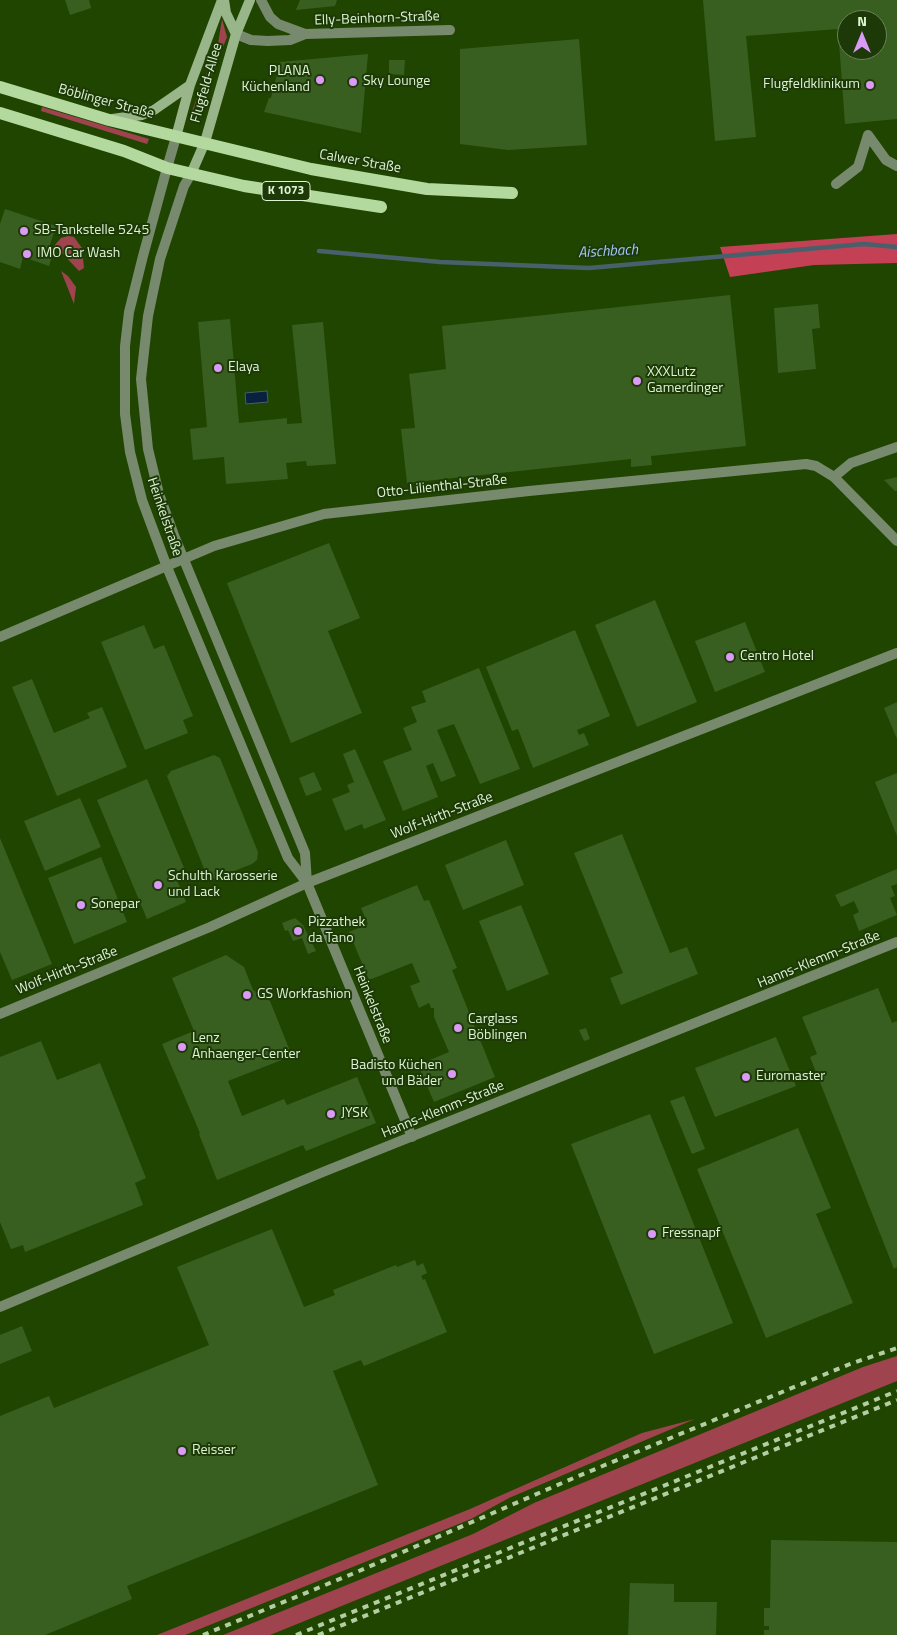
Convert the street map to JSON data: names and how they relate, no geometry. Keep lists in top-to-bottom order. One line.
{"streets":{"main road":["Flugfeld-Allee","Böblinger Straße","Calwer Straße","K 1073"],"street":["Elly-Beinhorn-Straße","Otto-Lilienthal-Straße","Heinkelstraße","Wolf-Hirth-Straße","Hanns-Klemm-Straße"]},"crossings":[["Elly-Beinhorn-Straße","Flugfeld-Allee"],["Flugfeld-Allee","Böblinger Straße"],["Flugfeld-Allee","Calwer Straße"],["Flugfeld-Allee","K 1073"],["Flugfeld-Allee","Heinkelstraße"],["Böblinger Straße","Calwer Straße"],["Böblinger Straße","Heinkelstraße"],["K 1073","Heinkelstraße"],["Otto-Lilienthal-Straße","Heinkelstraße"],["Heinkelstraße","Wolf-Hirth-Straße"],["Heinkelstraße","Hanns-Klemm-Straße"]],"water":["Aischbach"],"places":["PLANA Küchenland","Sky Lounge","Flugfeldklinikum","SB-Tankstelle 5245","IMO Car Wash","Elaya","XXXLutz Gamerdinger","Centro Hotel","Schulth Karosserie und Lack","Sonepar","Pizzathek da Tano","GS Workfashion","Carglass Böblingen","Lenz Anhaenger-Center","Badisto Küchen und Bäder","Euromaster","JYSK","Fressnapf","Reisser"],"north":"top"}
